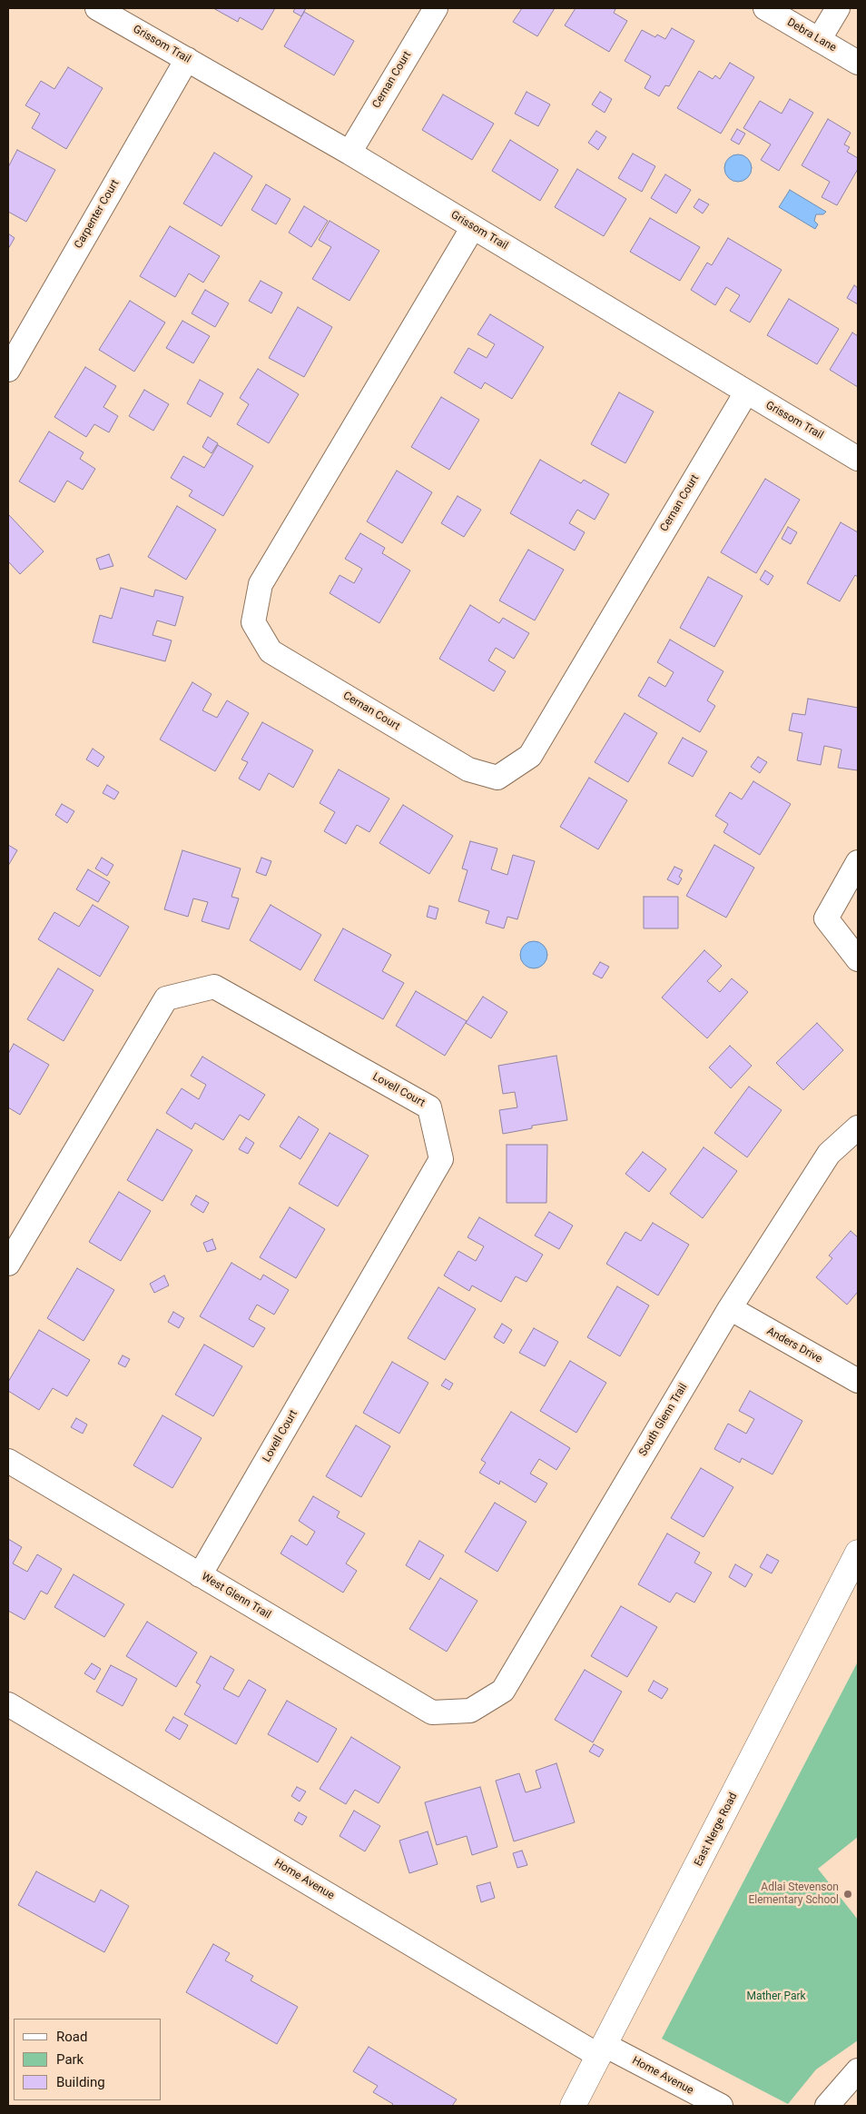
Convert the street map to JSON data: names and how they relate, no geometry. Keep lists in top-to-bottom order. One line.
{"streets":{"main road":["East Nerge Road"],"street":["Debra Lane","Grissom Trail","Cernan Court","Carpenter Court","Lovell Court","Anders Drive","South Glenn Trail","West Glenn Trail","Home Avenue"]},"crossings":[["Grissom Trail","Cernan Court"],["Grissom Trail","Carpenter Court"],["Lovell Court","West Glenn Trail"],["Anders Drive","South Glenn Trail"],["South Glenn Trail","West Glenn Trail"],["East Nerge Road","Home Avenue"]],"parks":["Mather Park"],"places":["Adlai Stevenson Elementary School"],"legend":["Road","Park","Building"]}
